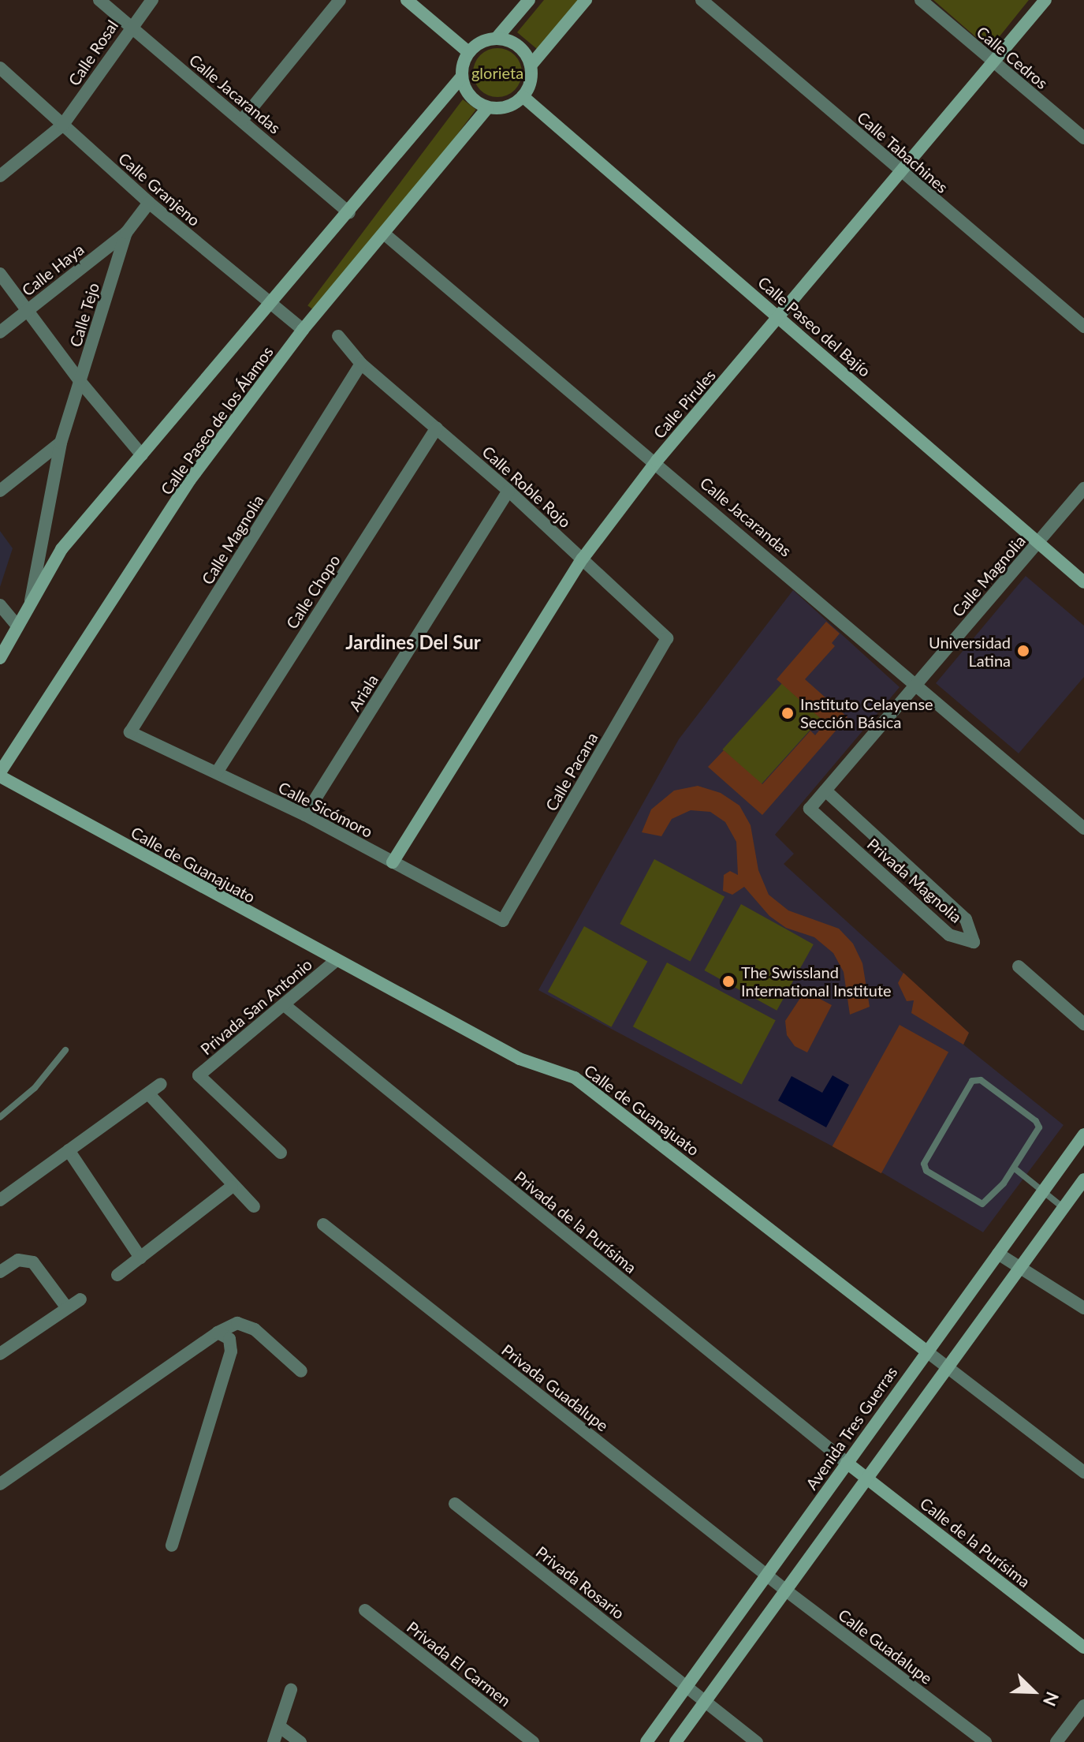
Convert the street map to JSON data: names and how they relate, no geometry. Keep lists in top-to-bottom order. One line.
{"streets":{"main road":["Calle Paseo del Bajío","Calle Pirules","Calle Paseo de los Álamos","Calle de Guanajuato","Avenida Tres Guerras","Calle de la Purísima"],"street":["Calle Rosal","Calle Cedros","Calle Jacarandas","Calle Tabachines","Calle Granjeno","Calle Haya","Calle Tejo","Calle Roble Rojo","Calle Magnolia","Calle Chopo","Ariala","Calle Pacana","Calle Sicómoro","Privada Magnolia","Privada San Antonio","Privada de la Purísima","Privada Guadalupe","Privada Rosario","Calle Guadalupe","Privada El Carmen"]},"crossings":[["Calle Rosal","Calle Jacarandas"],["Calle Rosal","Calle Granjeno"],["Calle Cedros","Calle Pirules"],["Calle Jacarandas","Calle Pirules"],["Calle Jacarandas","Calle Paseo de los Álamos"],["Calle Jacarandas","Calle Magnolia"],["Calle Jacarandas","Privada Magnolia"],["Calle Tabachines","Calle Pirules"],["Calle Granjeno","Calle Tejo"],["Calle Granjeno","Calle Paseo de los Álamos"],["Calle Haya","Calle Tejo"],["Calle Tejo","Calle Paseo de los Álamos"],["Calle Paseo del Bajío","Calle Pirules"],["Calle Paseo del Bajío","Calle Paseo de los Álamos"],["Calle Paseo del Bajío","Calle Magnolia"],["Calle Pirules","Calle Roble Rojo"],["Calle Pirules","Calle Sicómoro"],["Calle Paseo de los Álamos","Calle de Guanajuato"],["Calle Roble Rojo","Calle Magnolia"],["Calle Roble Rojo","Calle Chopo"],["Calle Roble Rojo","Ariala"],["Calle Roble Rojo","Calle Pacana"],["Calle Magnolia","Calle Sicómoro"],["Calle Magnolia","Privada Magnolia"],["Calle Chopo","Calle Sicómoro"],["Ariala","Calle Sicómoro"],["Calle Pacana","Calle Sicómoro"],["Calle de Guanajuato","Privada San Antonio"],["Calle de Guanajuato","Avenida Tres Guerras"],["Privada San Antonio","Privada de la Purísima"],["Privada de la Purísima","Avenida Tres Guerras"],["Privada de la Purísima","Calle de la Purísima"],["Privada Guadalupe","Avenida Tres Guerras"],["Privada Guadalupe","Calle Guadalupe"],["Avenida Tres Guerras","Calle de la Purísima"],["Avenida Tres Guerras","Privada Rosario"],["Avenida Tres Guerras","Calle Guadalupe"]],"districts":["Jardines Del Sur"],"parks":["glorieta"],"places":["Universidad Latina","Instituto Celayense Sección Básica","The Swissland International Institute"],"north":"bottom right"}
